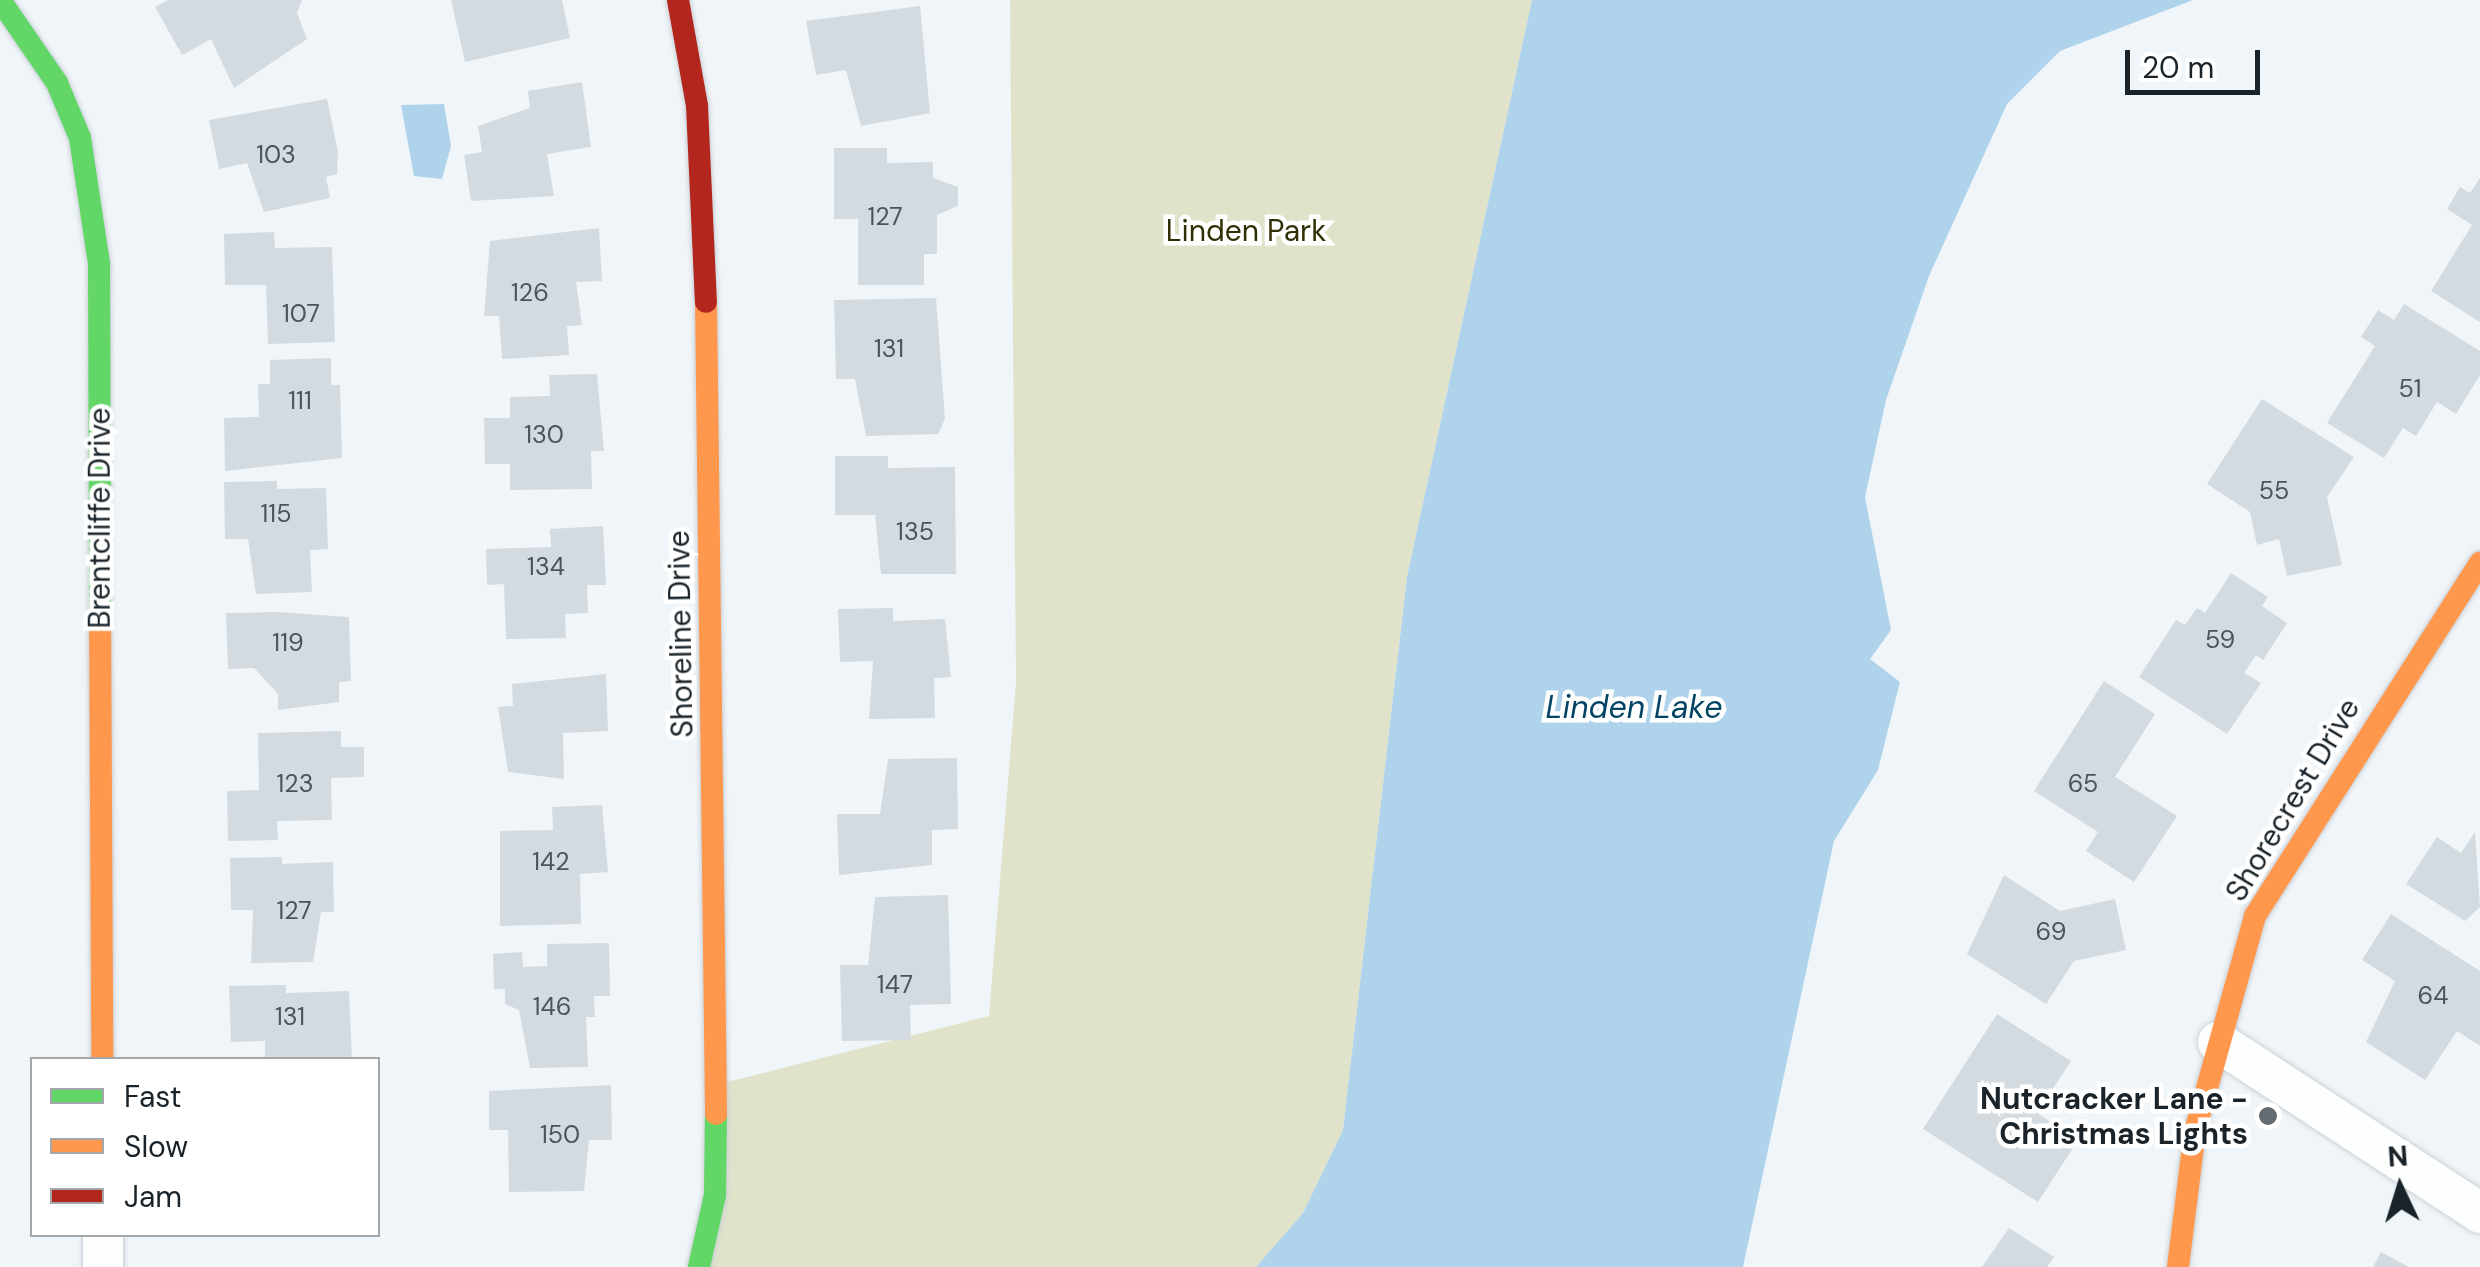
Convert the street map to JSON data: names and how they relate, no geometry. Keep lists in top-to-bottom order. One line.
{"streets":{"street":["Brentcliffe Drive","Shoreline Drive","Shorecrest Drive"]},"water":["Linden Lake"],"parks":["Linden Park"],"places":["Nutcracker Lane - Christmas Lights"],"house_numbers":["103","127","126","107","131","51","111","130","55","115","135","134","59","119","123","65","142","127","69","147","64","146","131","150"],"legend":["Fast","Slow","Jam"],"scale_bar":"20 m","north":"top"}
